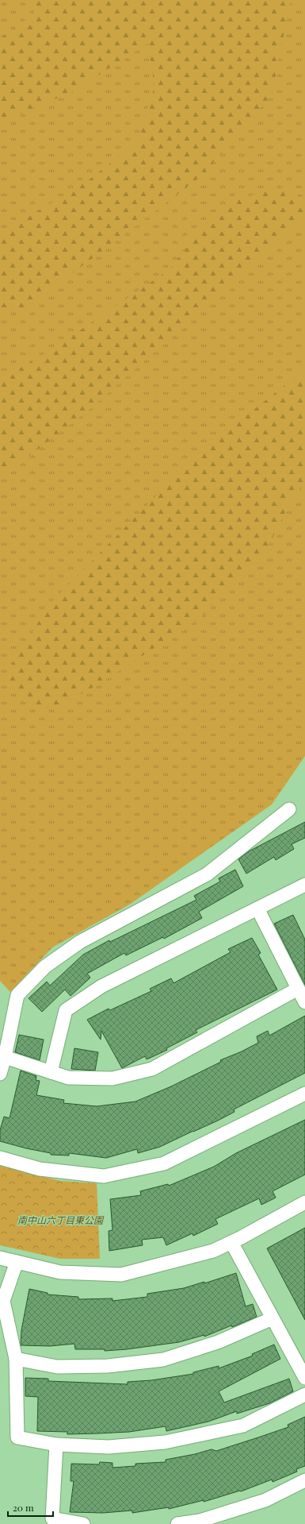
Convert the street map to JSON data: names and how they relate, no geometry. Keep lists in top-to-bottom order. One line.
{"parks":["南中山六丁目東公園"],"scale_bar":"20 m"}
